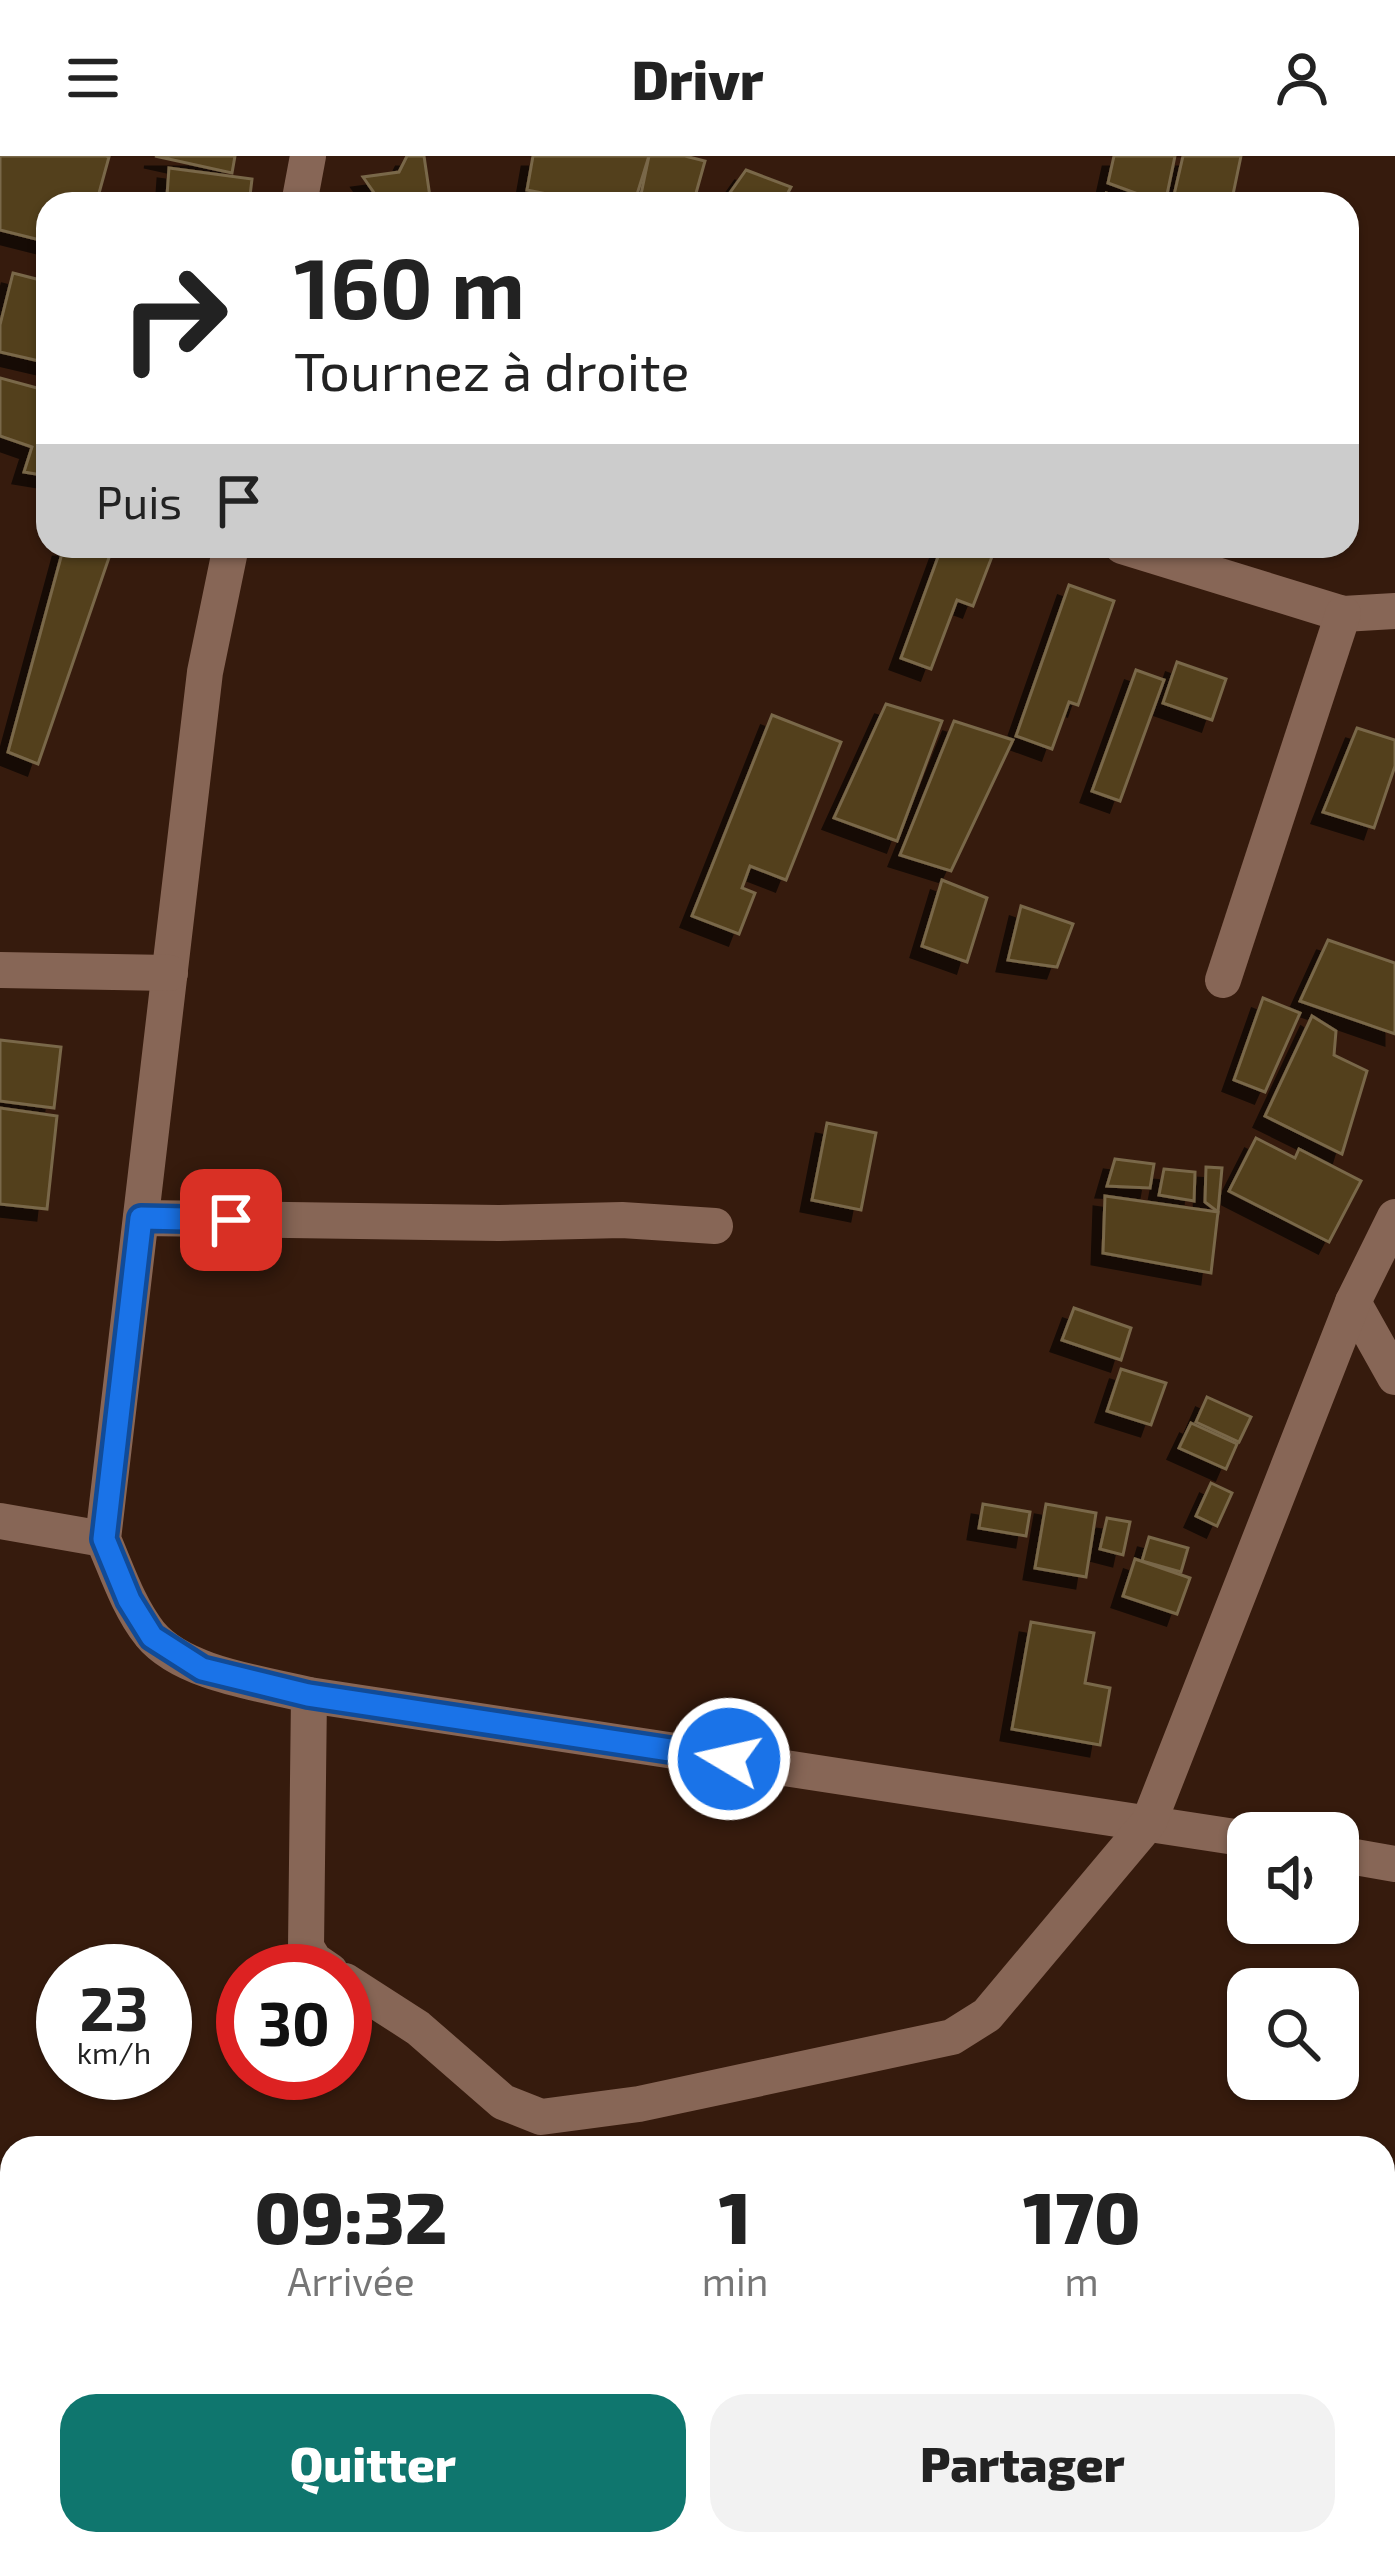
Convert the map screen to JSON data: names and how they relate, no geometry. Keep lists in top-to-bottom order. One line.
{"page":{"header":"Drivr","turn":["160 m","Tournez à droite"],"then":"Puis","speed":"23 km/h","limit":"30","eta":["09:32","Arrivée","1","min","170","m"],"buttons":["Quitter","Partager"]}}
